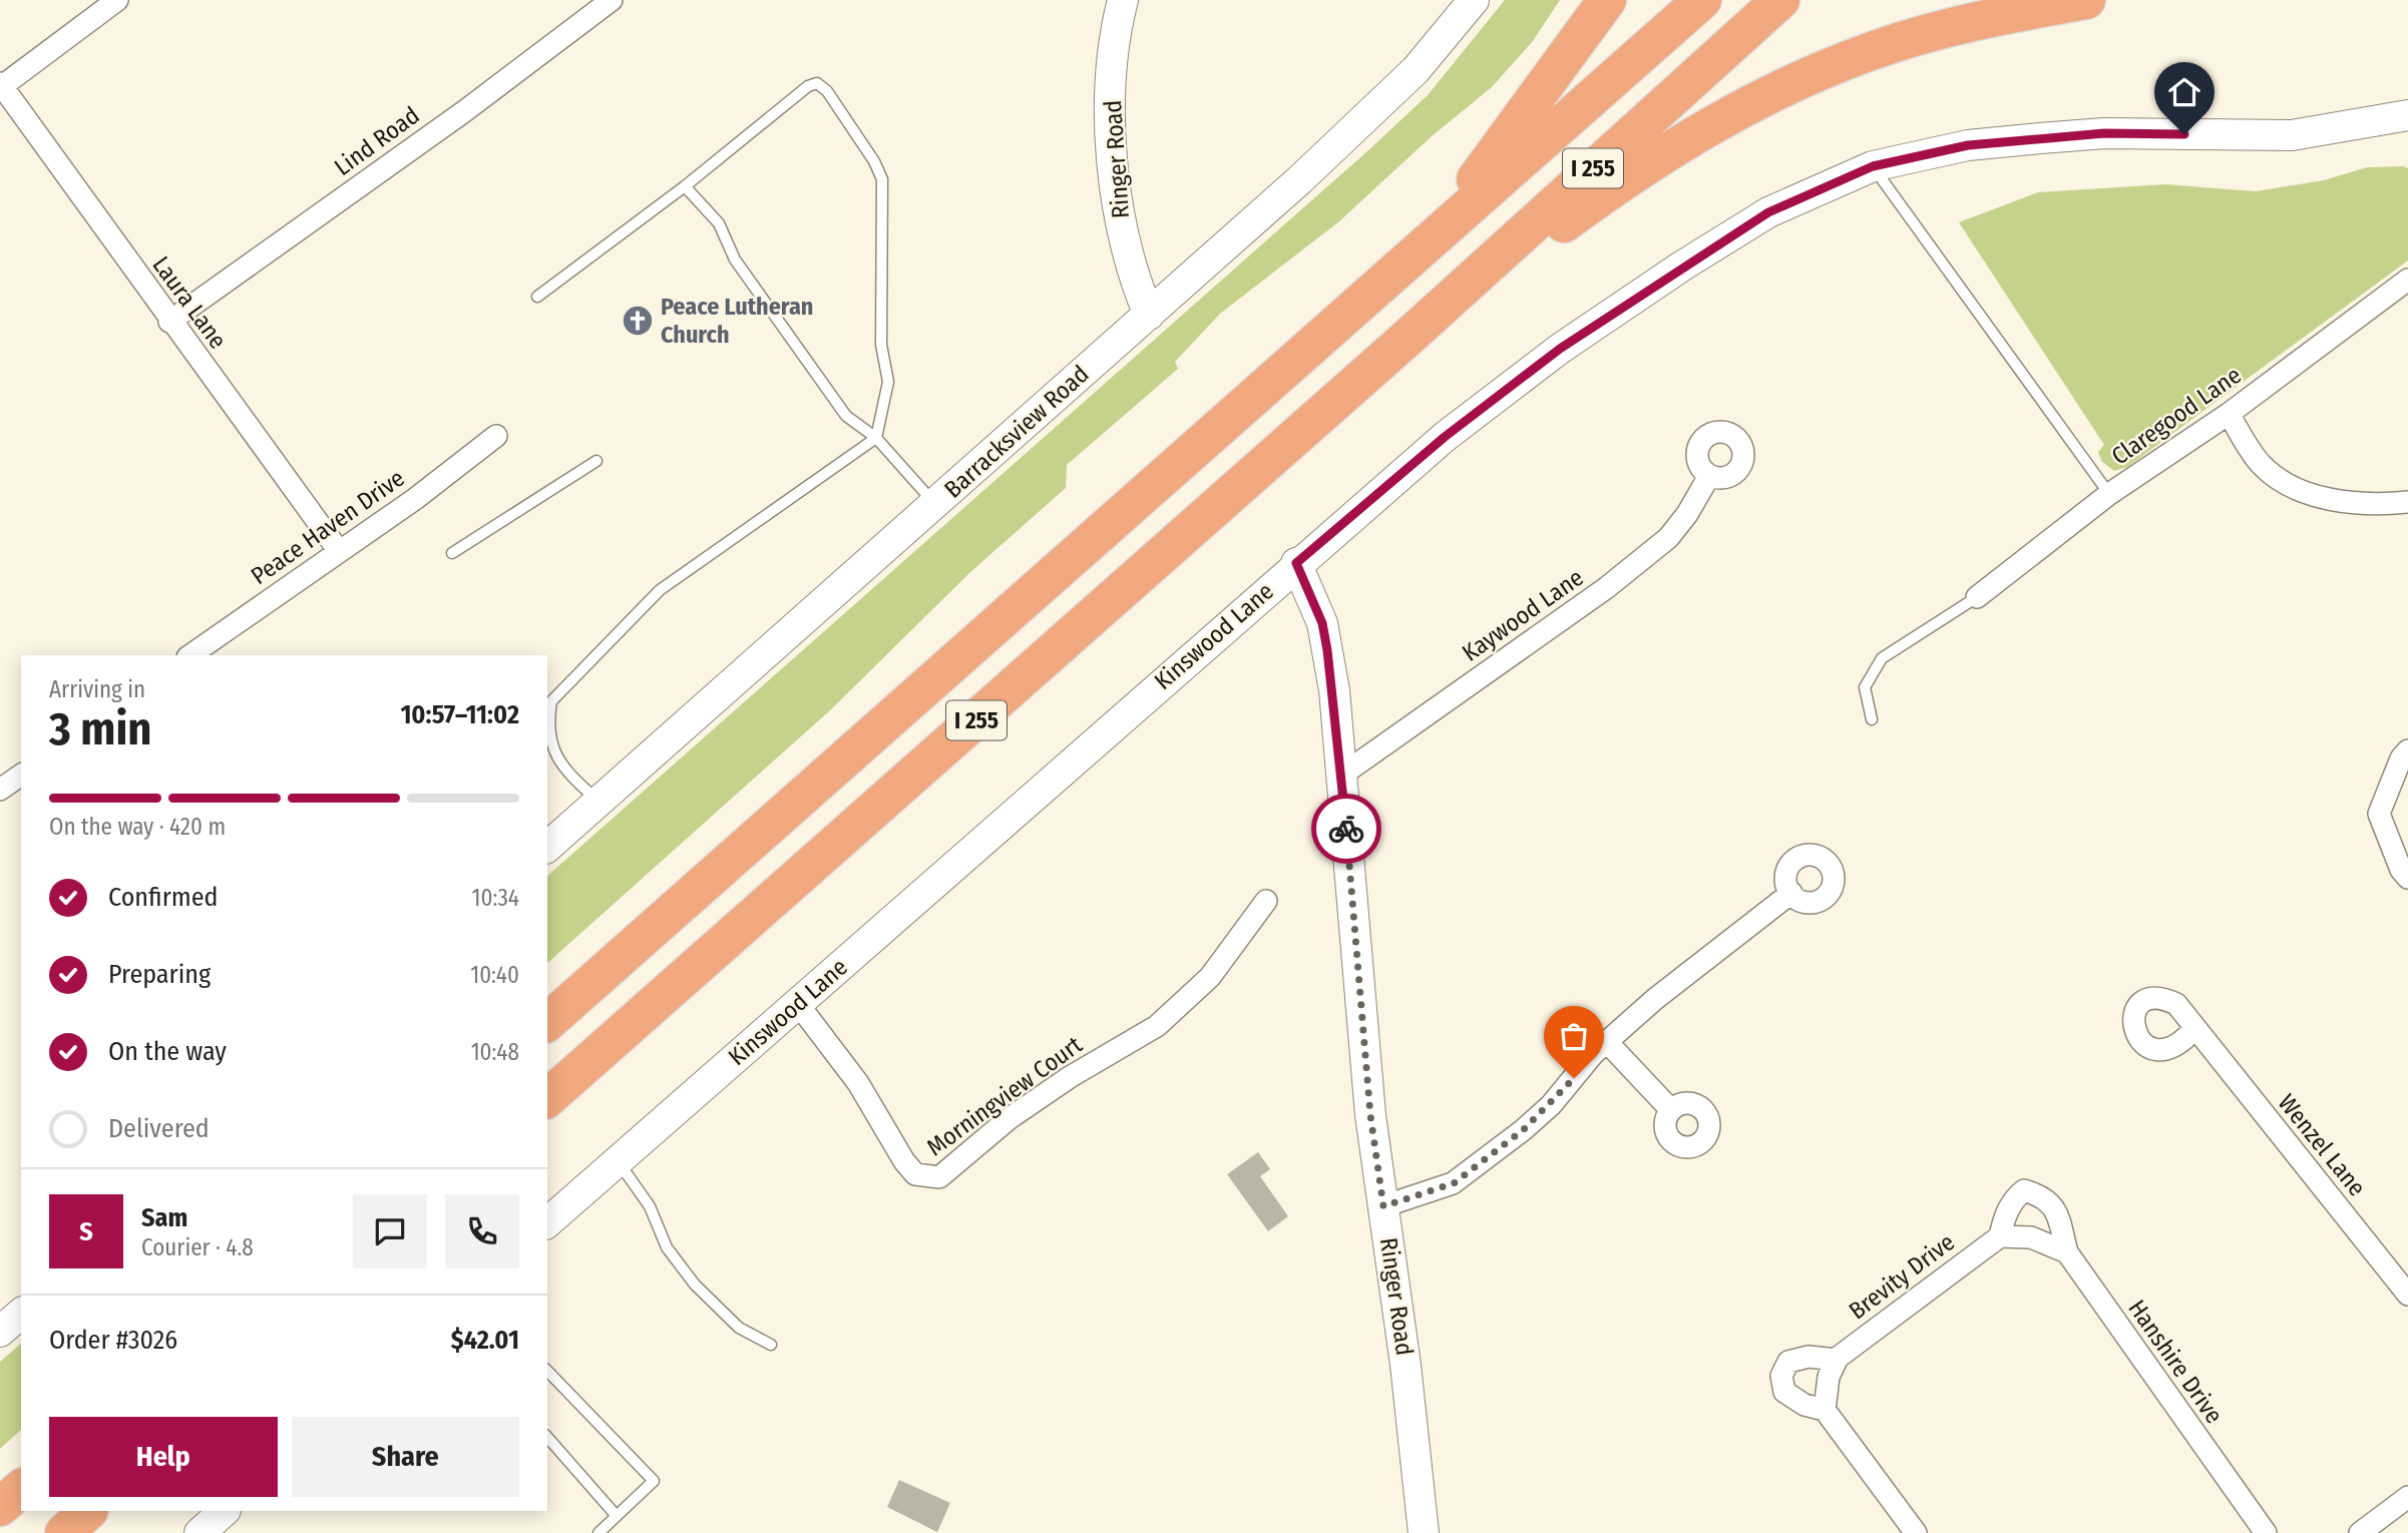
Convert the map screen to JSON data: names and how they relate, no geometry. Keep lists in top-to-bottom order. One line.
{"streets":{"highway":["I 255"],"street":["Lind Road","Ringer Road","Laura Lane","Claregood Lane","Barracksview Road","Peace Haven Drive","Kaywood Lane","Kinswood Lane","Morningview Court","Wenzel Lane","Brevity Drive","Hanshire Drive"]},"crossings":[["Lind Road","Laura Lane"],["Ringer Road","Barracksview Road"],["Ringer Road","Kaywood Lane"],["Ringer Road","Kinswood Lane"],["Laura Lane","Peace Haven Drive"],["Kinswood Lane","Morningview Court"]],"places":{"church":["Peace Lutheran Church"]},"page":{"heading":["3 min","Arriving in","10:57–11:02"],"panel":["Sam","Courier · 4.8","Order #3026","$42.01"],"bar":"On the way · 420 m","list":[["Confirmed","10:34"],["Preparing","10:40"],["On the way","10:48"],"Delivered"],"round":"S","buttons":["Help","Share"]}}
